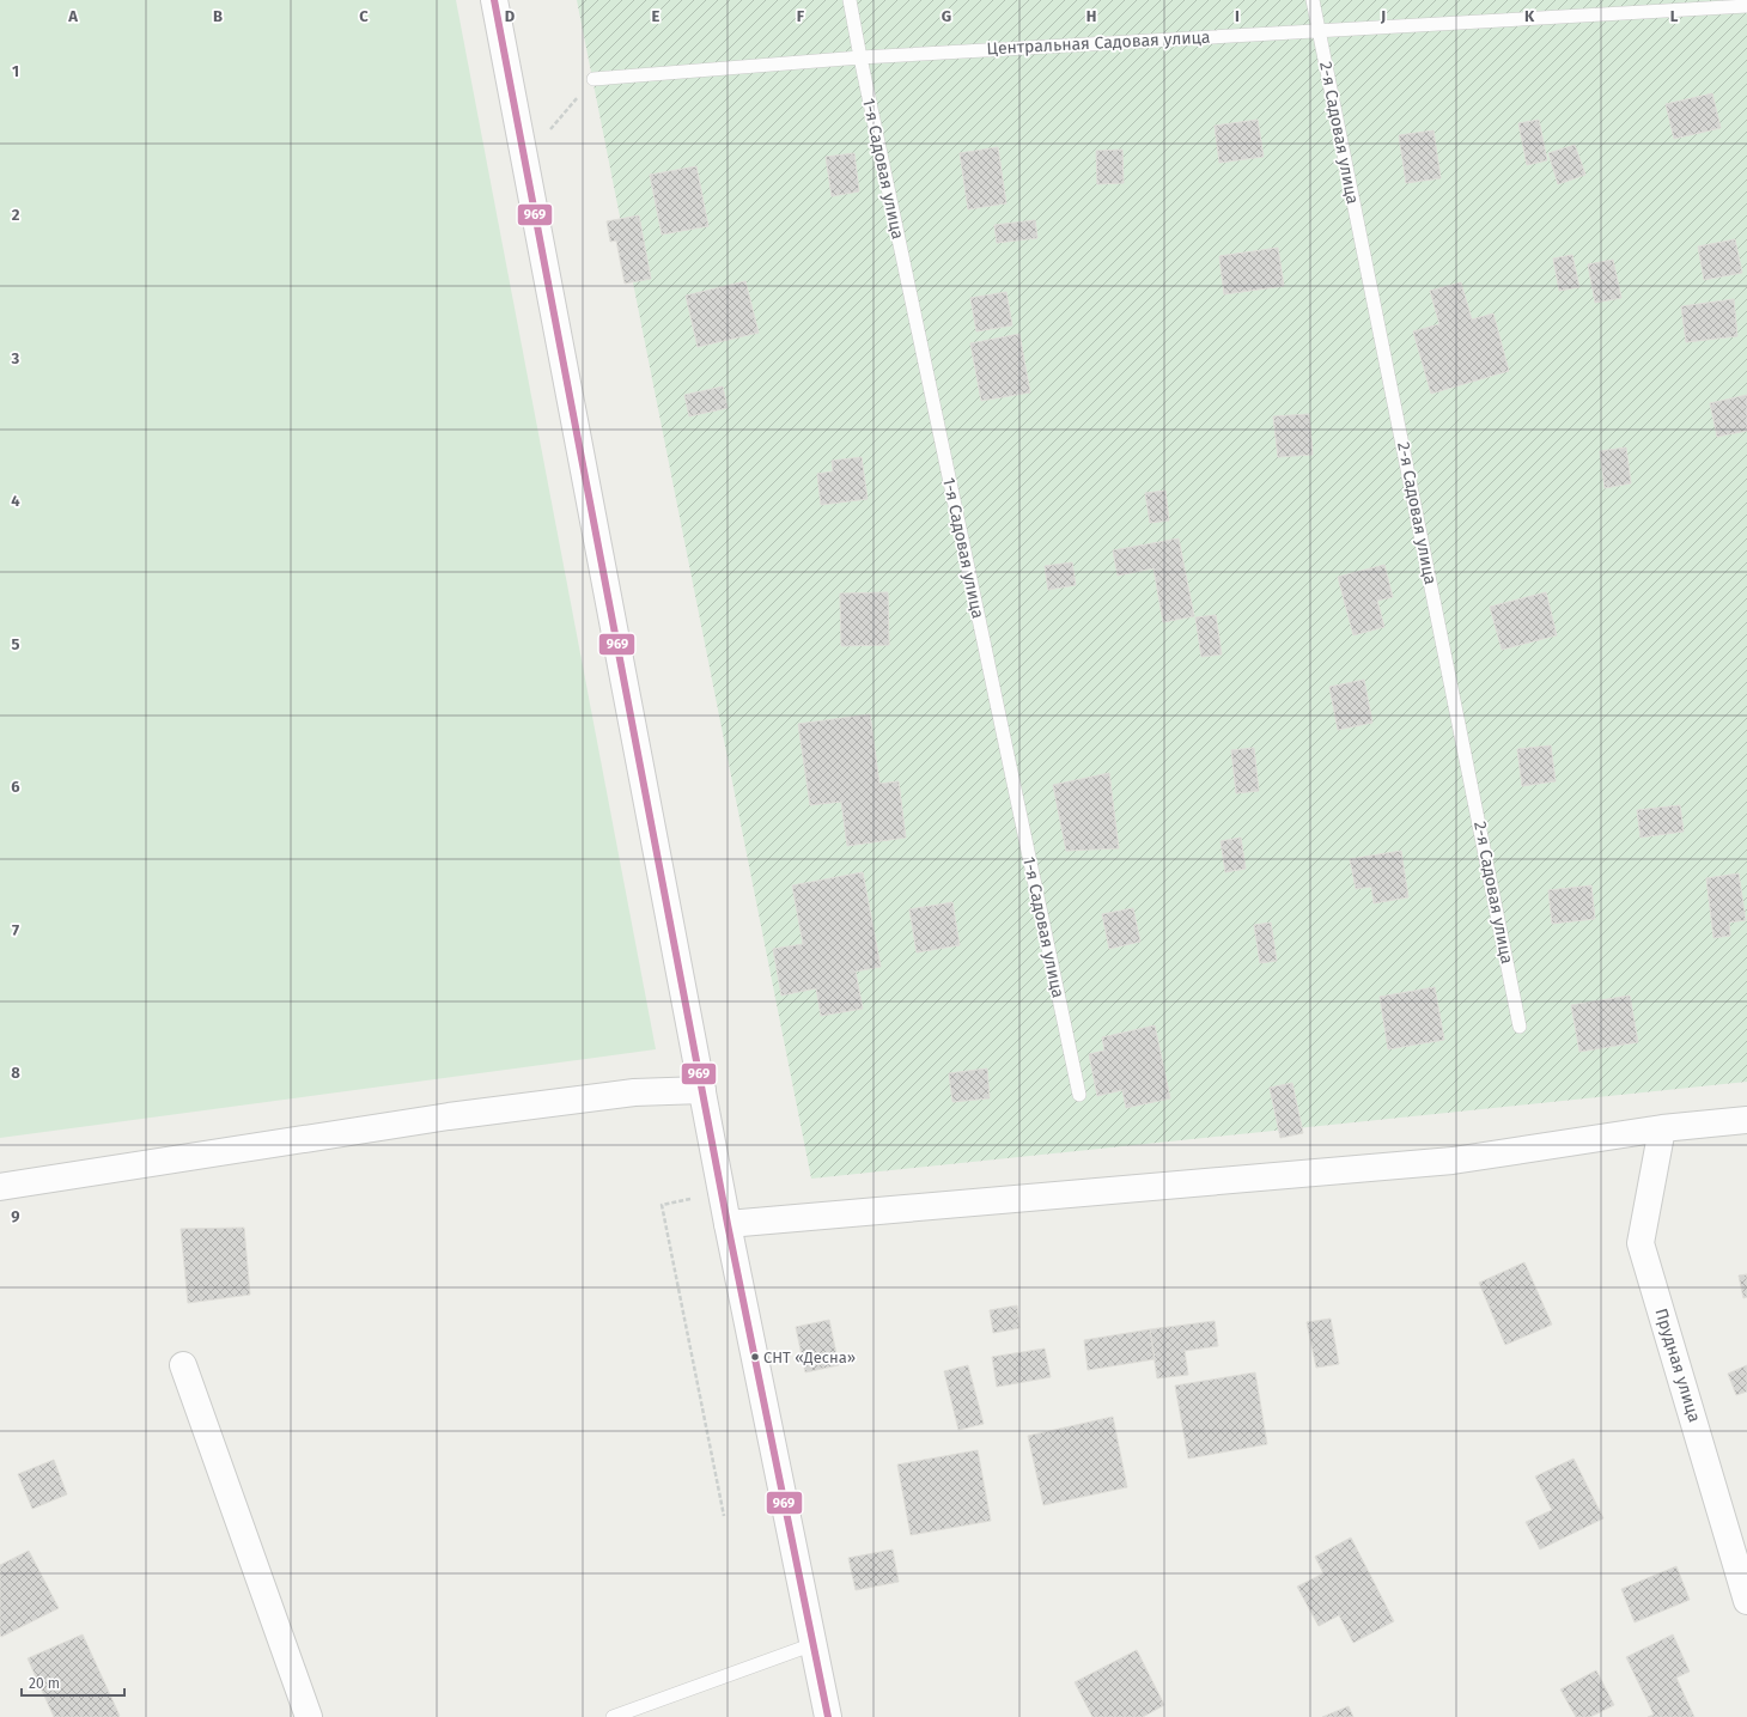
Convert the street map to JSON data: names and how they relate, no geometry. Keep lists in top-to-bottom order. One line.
{"streets":{"street":["Прудная улица"],"lane":["Центральная Садовая улица","2-я Садовая улица","1-я Садовая улица"]},"crossings":[["Центральная Садовая улица","2-я Садовая улица"],["Центральная Садовая улица","1-я Садовая улица"]],"places":["СНТ «Десна»"],"lines":["transit line 969"],"scale_bar":"20 m","grid":{"columns":["A","B","C","D","E","F","G","H","I","J","K","L"],"rows":["1","2","3","4","5","6","7","8","9"]}}
